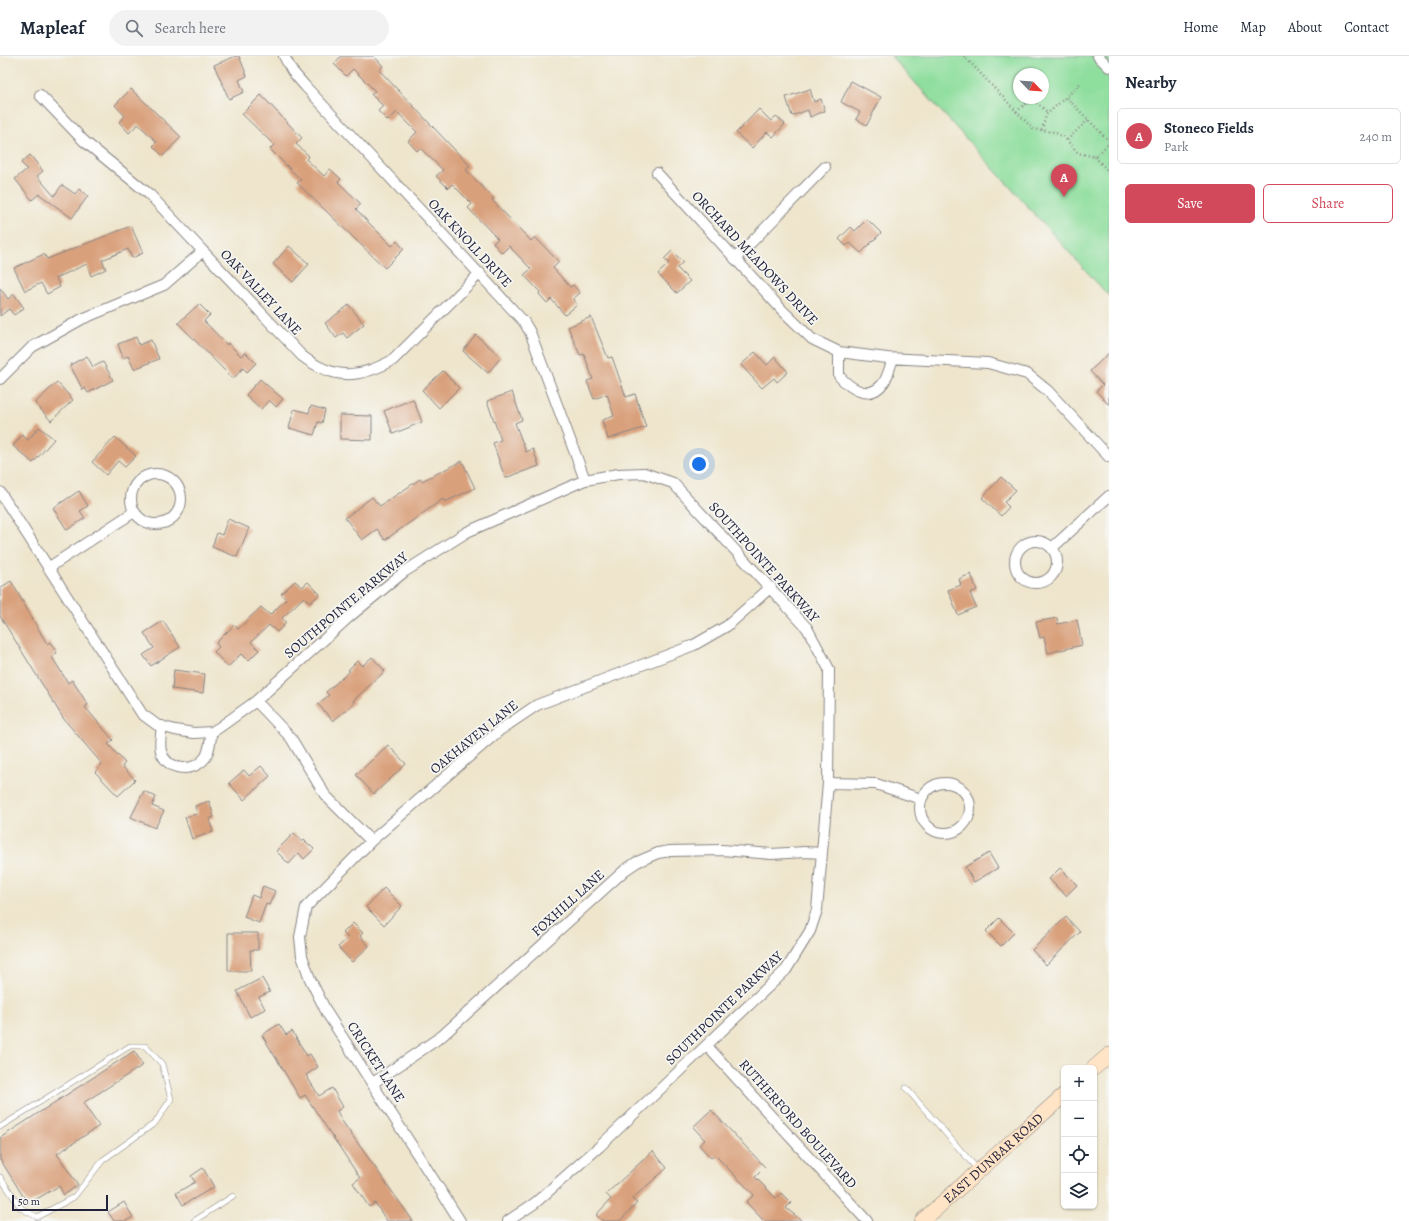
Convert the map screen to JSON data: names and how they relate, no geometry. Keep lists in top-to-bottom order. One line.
{"streets":{"street":["OAK KNOLL DRIVE","ORCHARD MEADOWS DRIVE","OAK VALLEY LANE","SOUTHPOINTE PARKWAY","OAKHAVEN LANE","FOXHILL LANE","CRICKET LANE","RUTHERFORD BOULEVARD","EAST DUNBAR ROAD"]},"crossings":[["OAK KNOLL DRIVE","OAK VALLEY LANE"],["OAK KNOLL DRIVE","SOUTHPOINTE PARKWAY"],["SOUTHPOINTE PARKWAY","OAKHAVEN LANE"],["SOUTHPOINTE PARKWAY","FOXHILL LANE"],["SOUTHPOINTE PARKWAY","RUTHERFORD BOULEVARD"],["OAKHAVEN LANE","CRICKET LANE"],["FOXHILL LANE","CRICKET LANE"]],"scale_bar":"50 m","north":"bottom right","page":{"header":"Mapleaf","search":"Search here","nav":["Home","Map","About","Contact"],"heading":"Nearby","list":[{"mark":"A","name":"Stoneco Fields","note":"Park","value":"240 m"}],"pins":"A","buttons":["Save","Share"],"map_buttons":["+","−"],"scale":"50 m"}}
